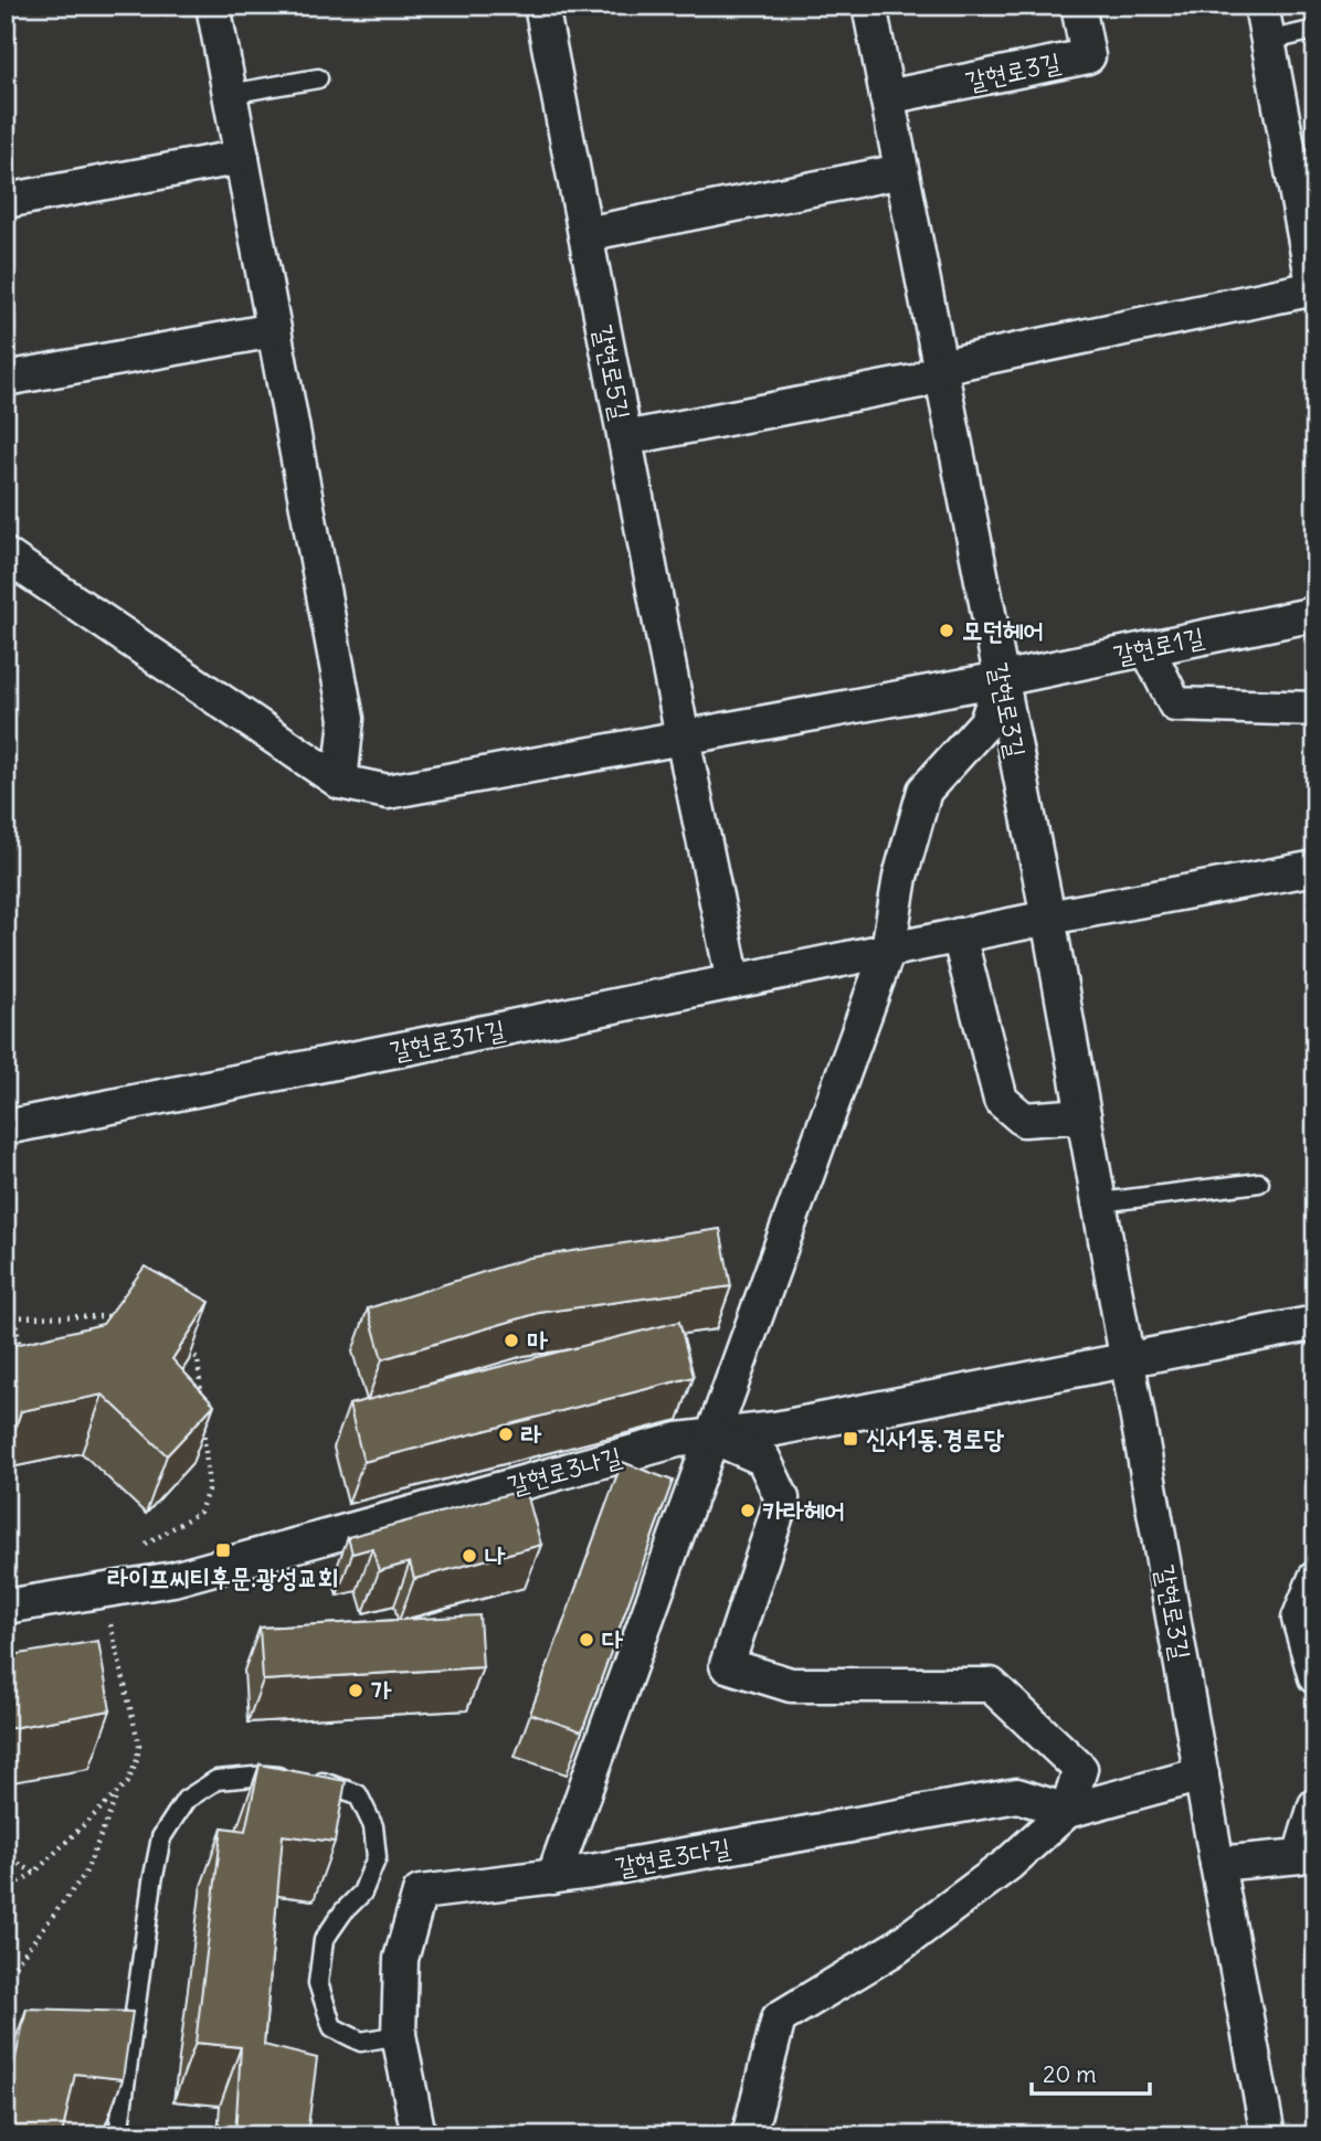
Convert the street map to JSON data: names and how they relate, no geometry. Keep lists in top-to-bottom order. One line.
{"streets":{"street":["갈현로3길","갈현로5길","갈현로1길","갈현로3가길","갈현로3나길","갈현로3다길"]},"crossings":[["갈현로3길","갈현로1길"],["갈현로3길","갈현로3가길"],["갈현로3길","갈현로3나길"],["갈현로5길","갈현로3가길"]],"places":{"other":["모던헤어","마","라","카라헤어","나","다","가"],"transit":["신사1동.경로당","라이프씨티후문.광성교회"]},"scale_bar":"20 m"}
